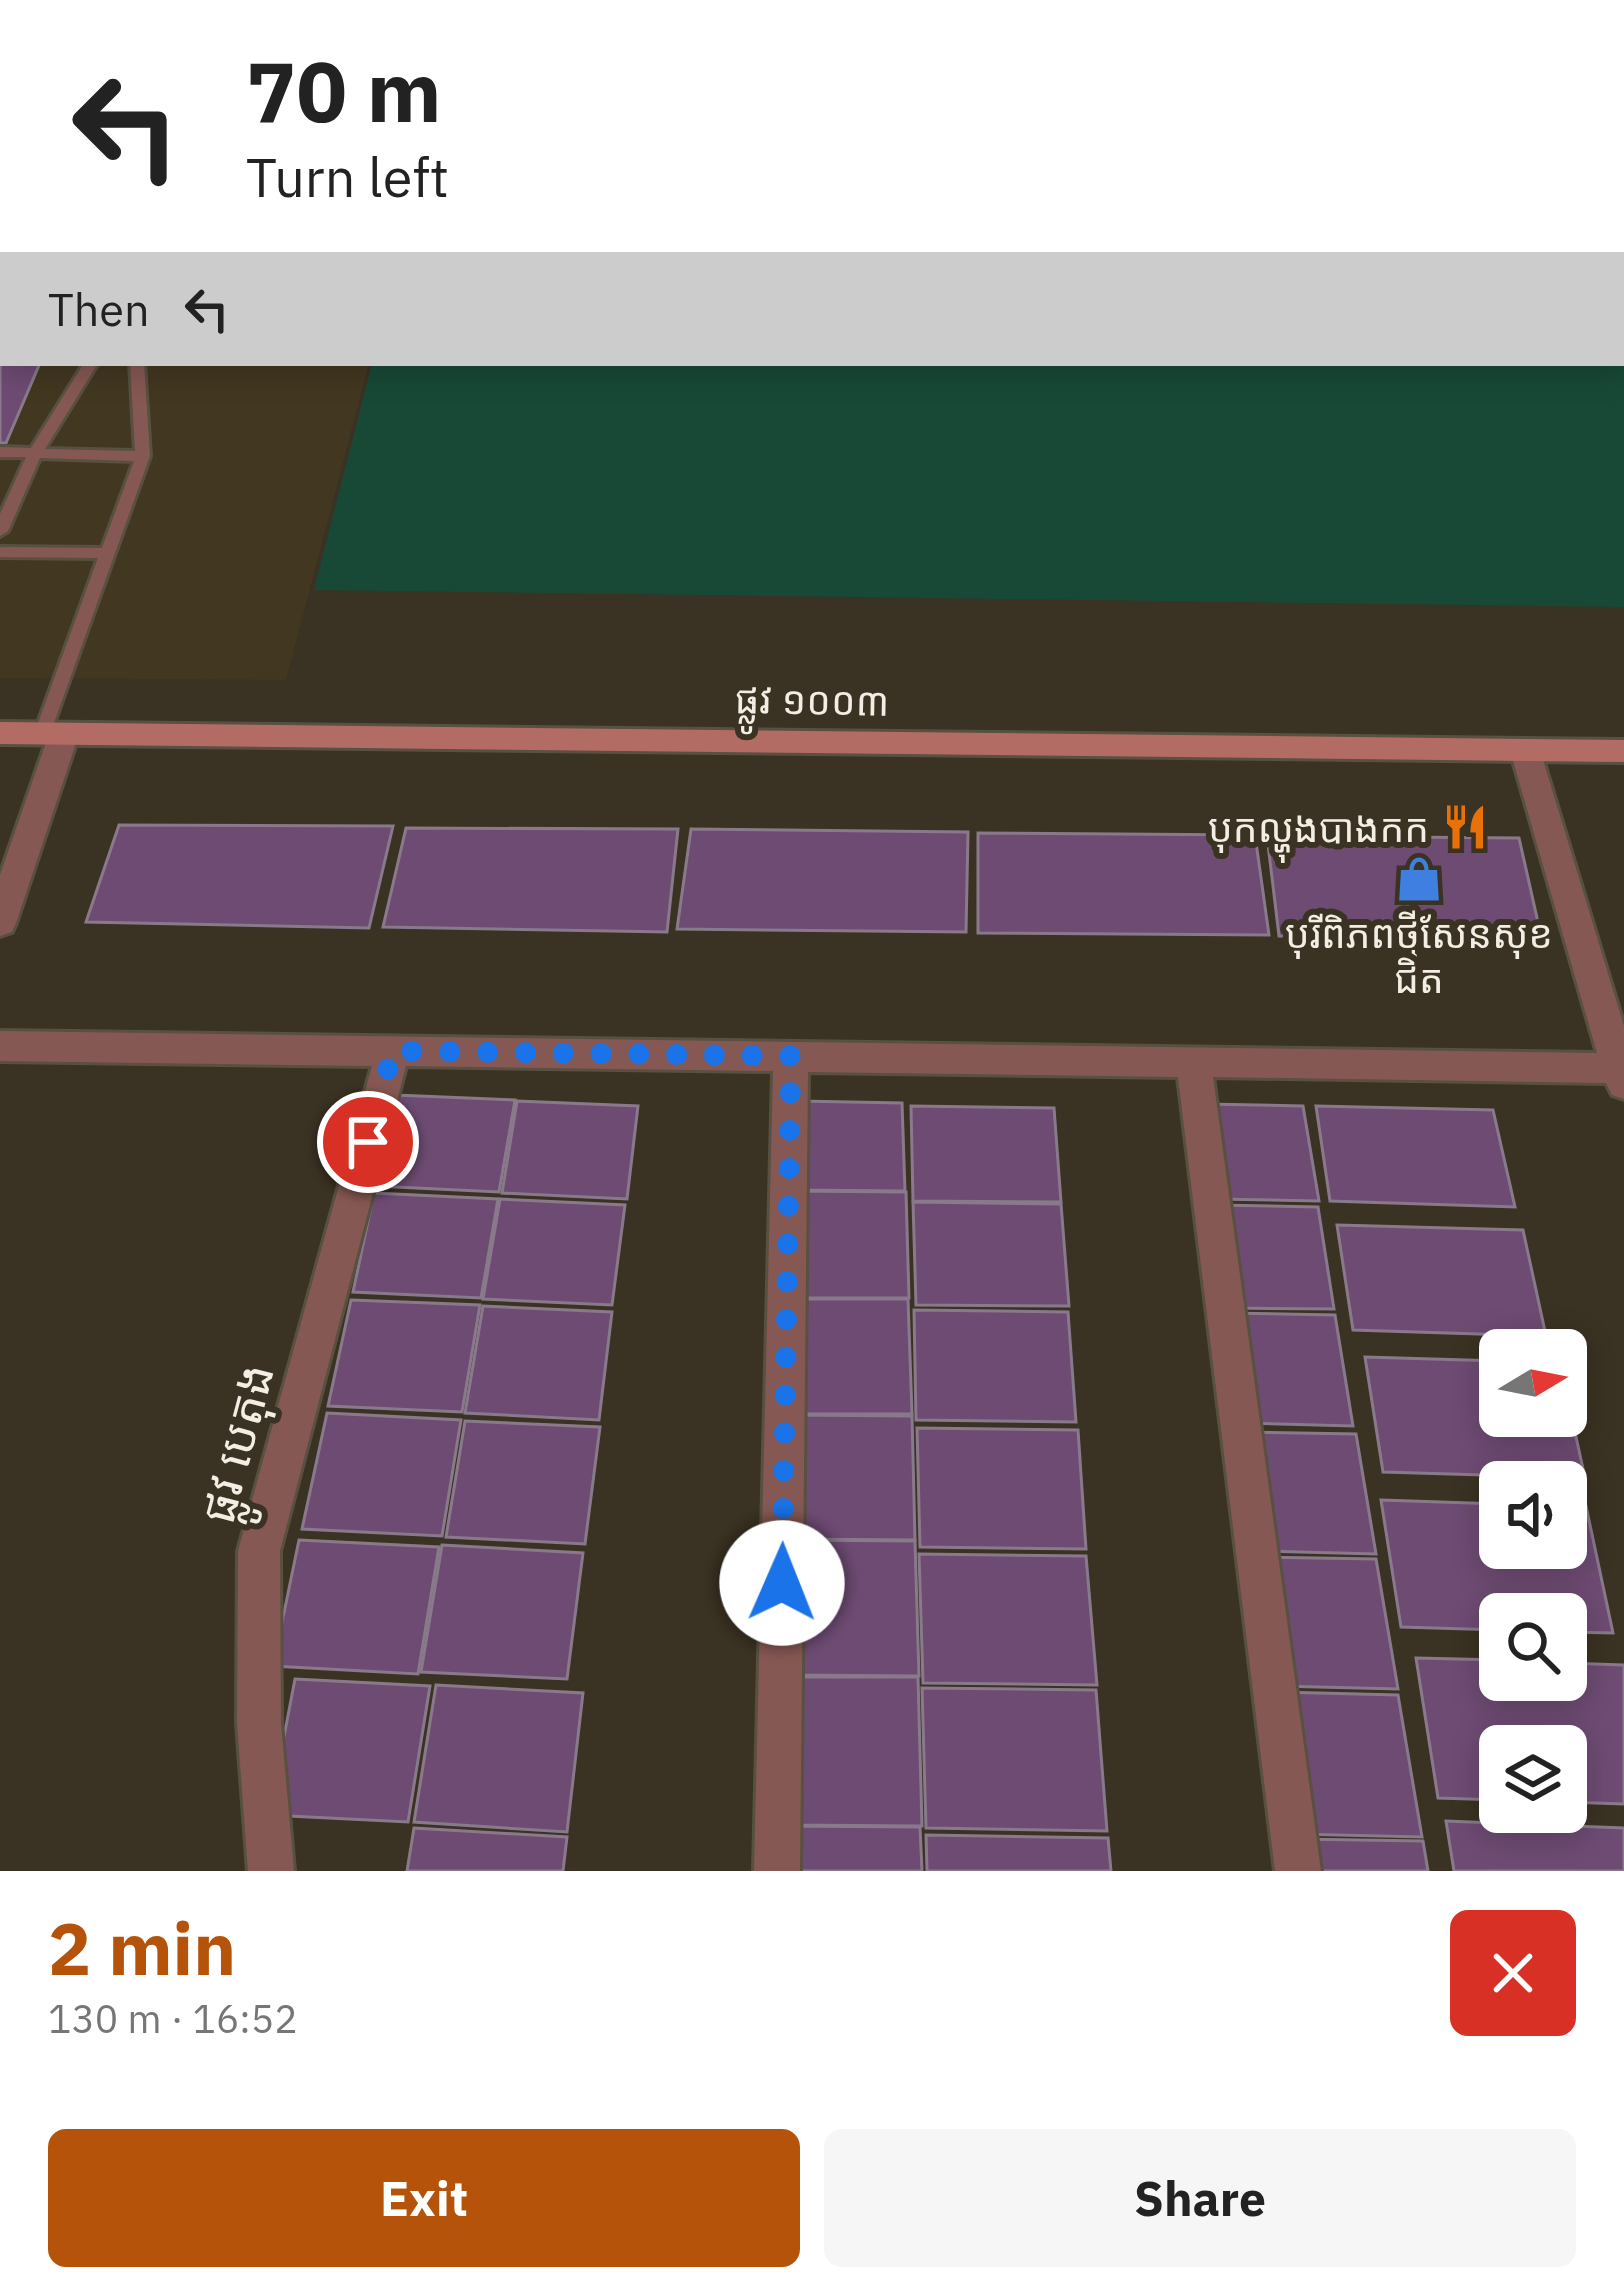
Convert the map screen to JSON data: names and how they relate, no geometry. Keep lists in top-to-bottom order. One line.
{"streets":{"main road":["ផ្លូវ ១០០៣"],"street":["ផ្លូវ បេតុង"]},"places":{"restaurant":["បុកល្ហុងបាងកក"],"shop":["បុរីពិភពថ្មីសែនសុខ ជិត"]},"north":"right","page":{"turn":["70 m","Turn left"],"then":"Then","heading":["2 min","130 m · 16:52"],"buttons":["Exit","Share"]}}
